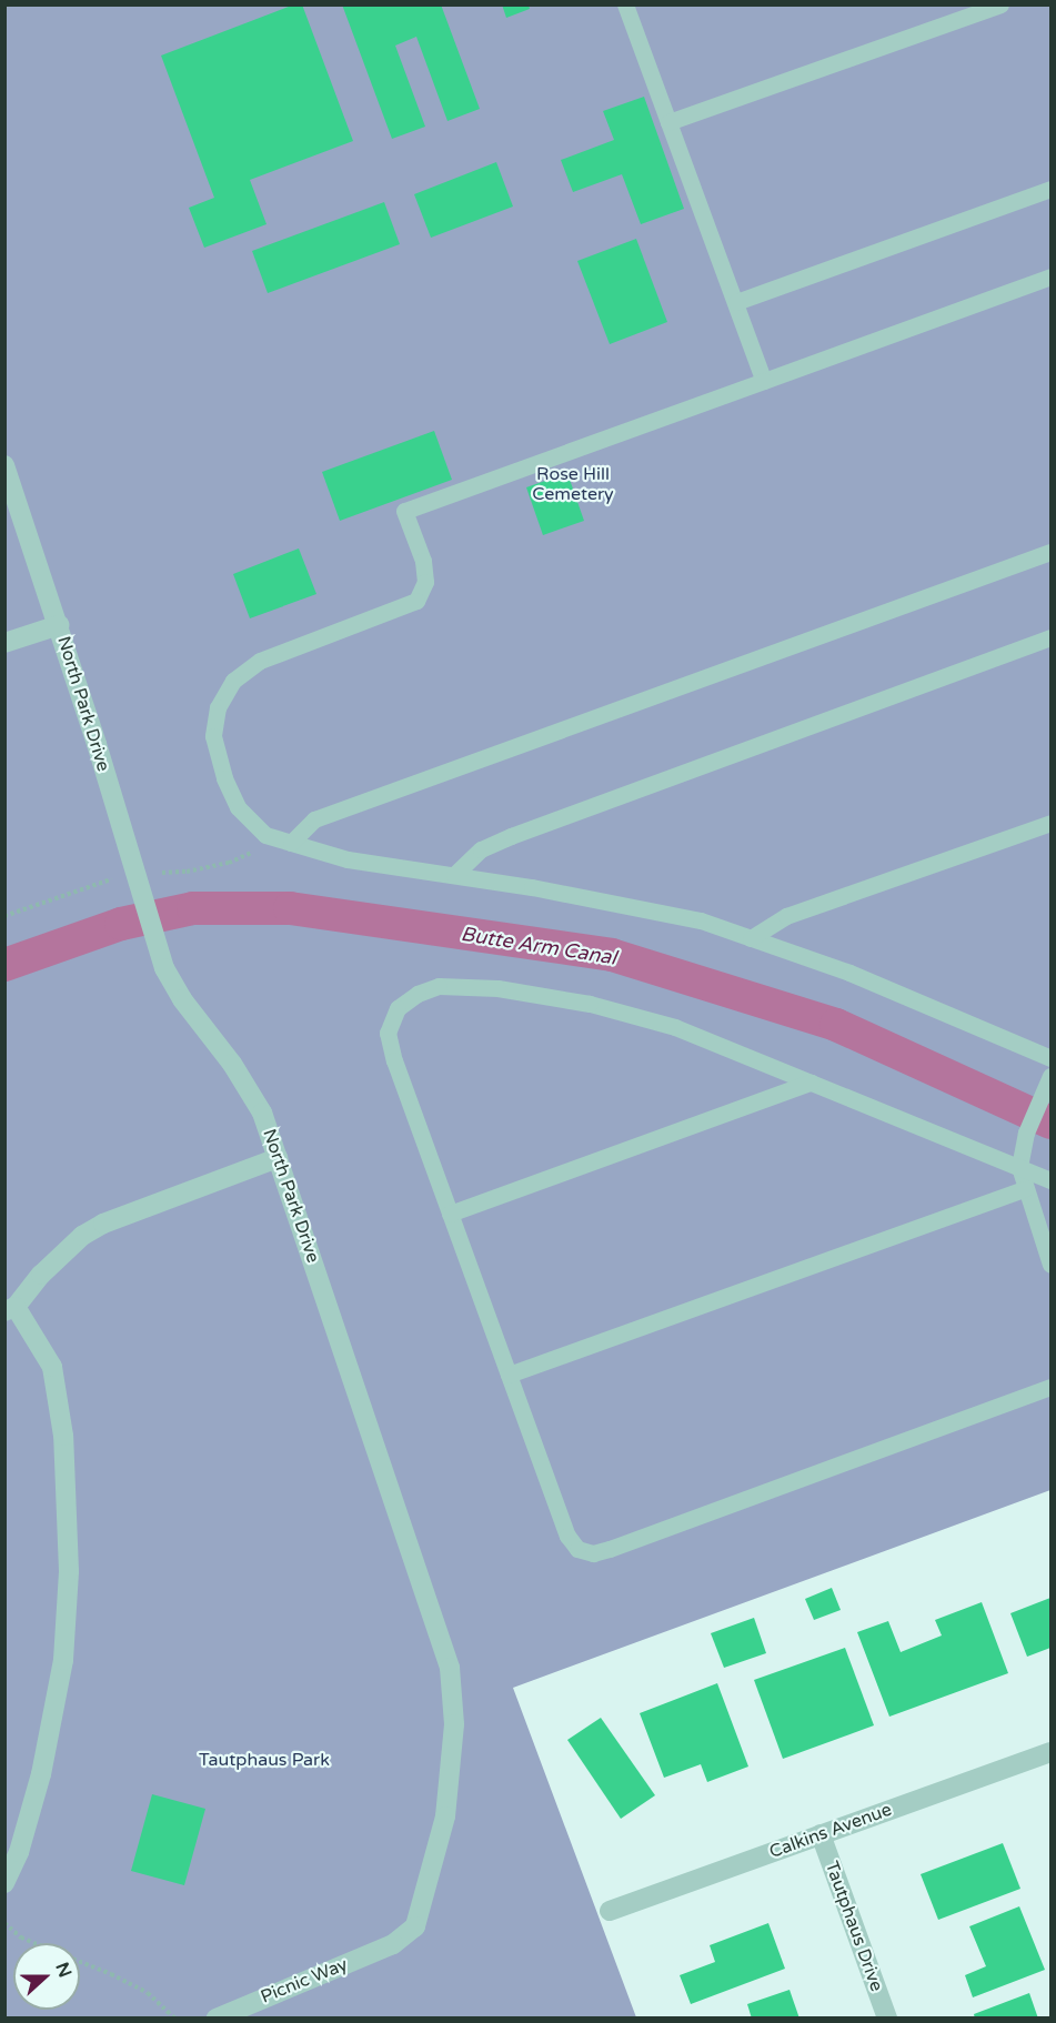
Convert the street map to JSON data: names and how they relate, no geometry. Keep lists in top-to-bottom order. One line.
{"streets":{"street":["North Park Drive","Calkins Avenue","Tautphaus Drive","Picnic Way"]},"crossings":[["North Park Drive","Picnic Way"],["Calkins Avenue","Tautphaus Drive"]],"water":["Butte Arm Canal"],"parks":["Rose Hill Cemetery","Tautphaus Park"],"north":"right"}
